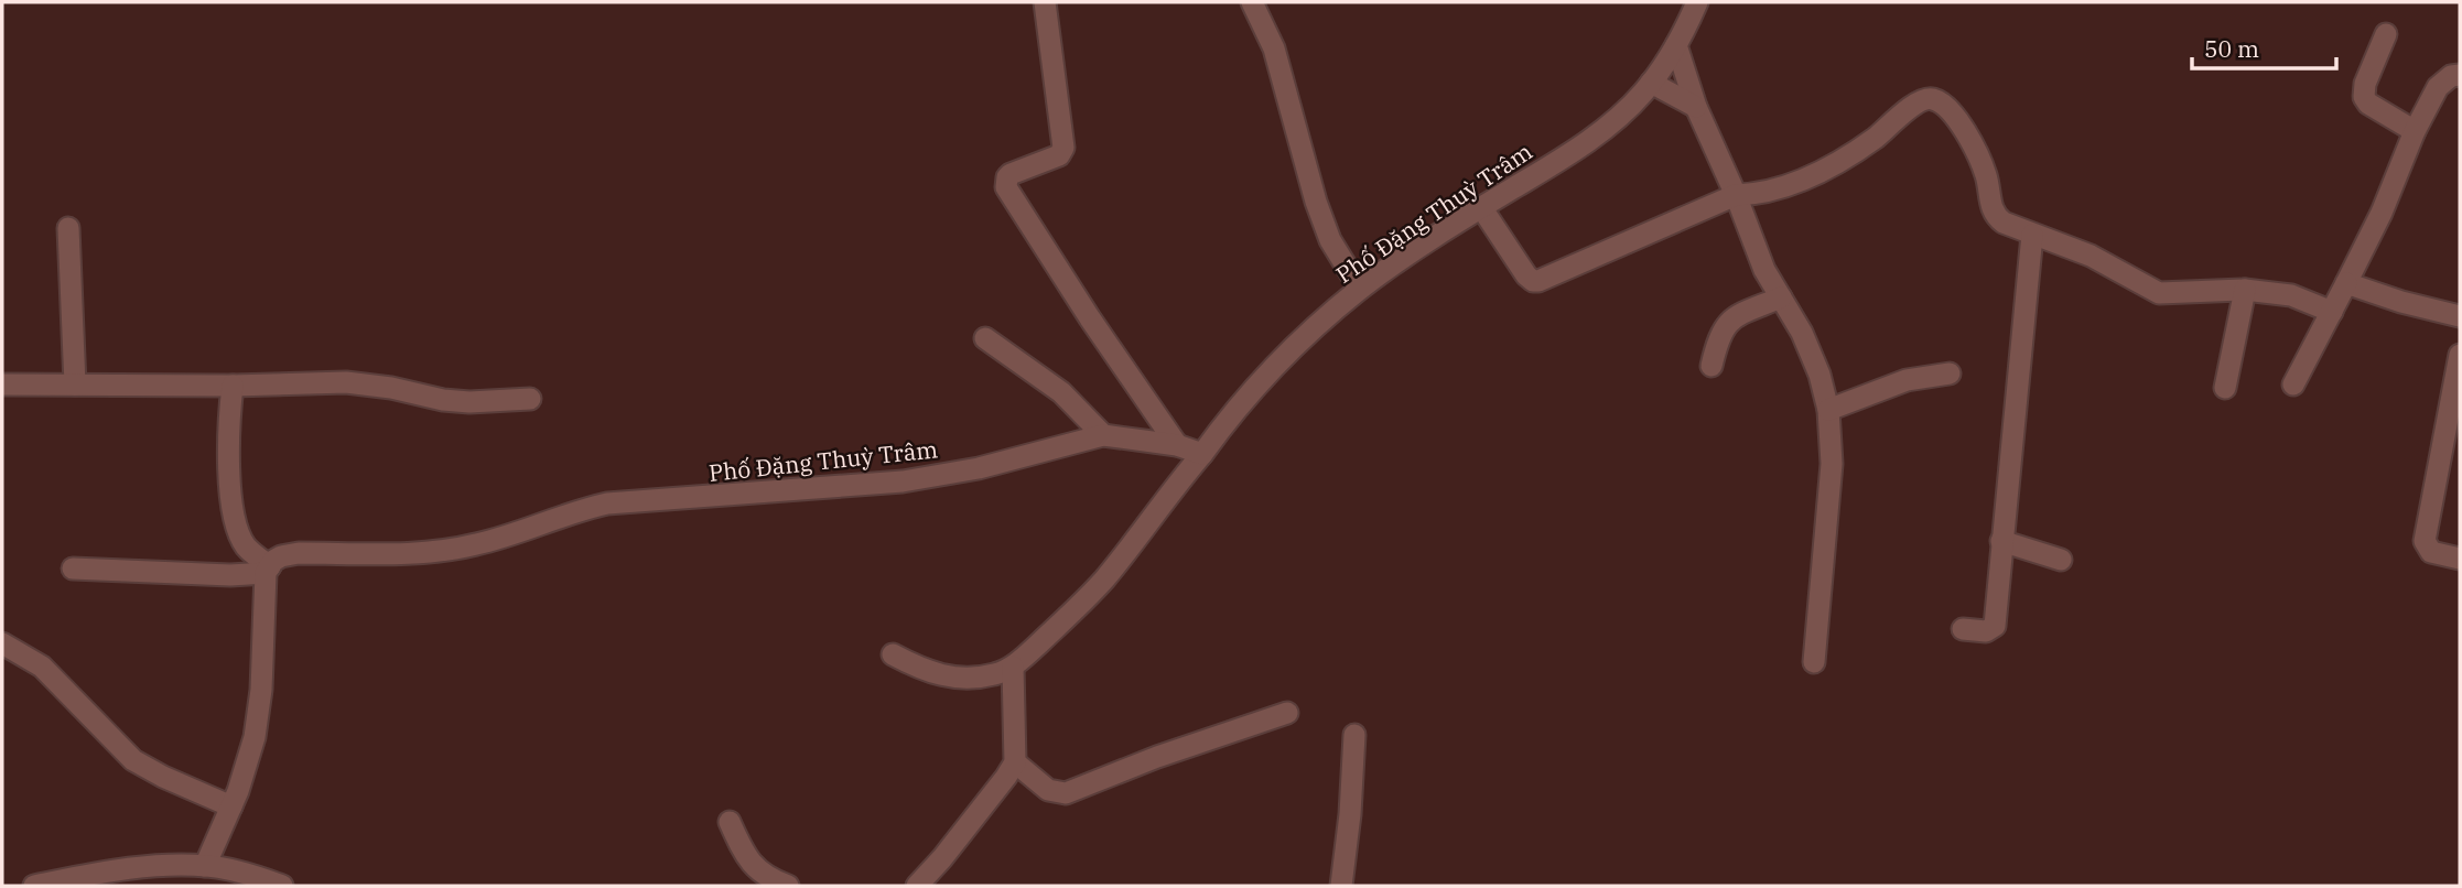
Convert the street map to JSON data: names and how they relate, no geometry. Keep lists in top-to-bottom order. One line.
{"streets":{"street":["Phố Đặng Thuỳ Trâm"]},"scale_bar":"50 m"}
